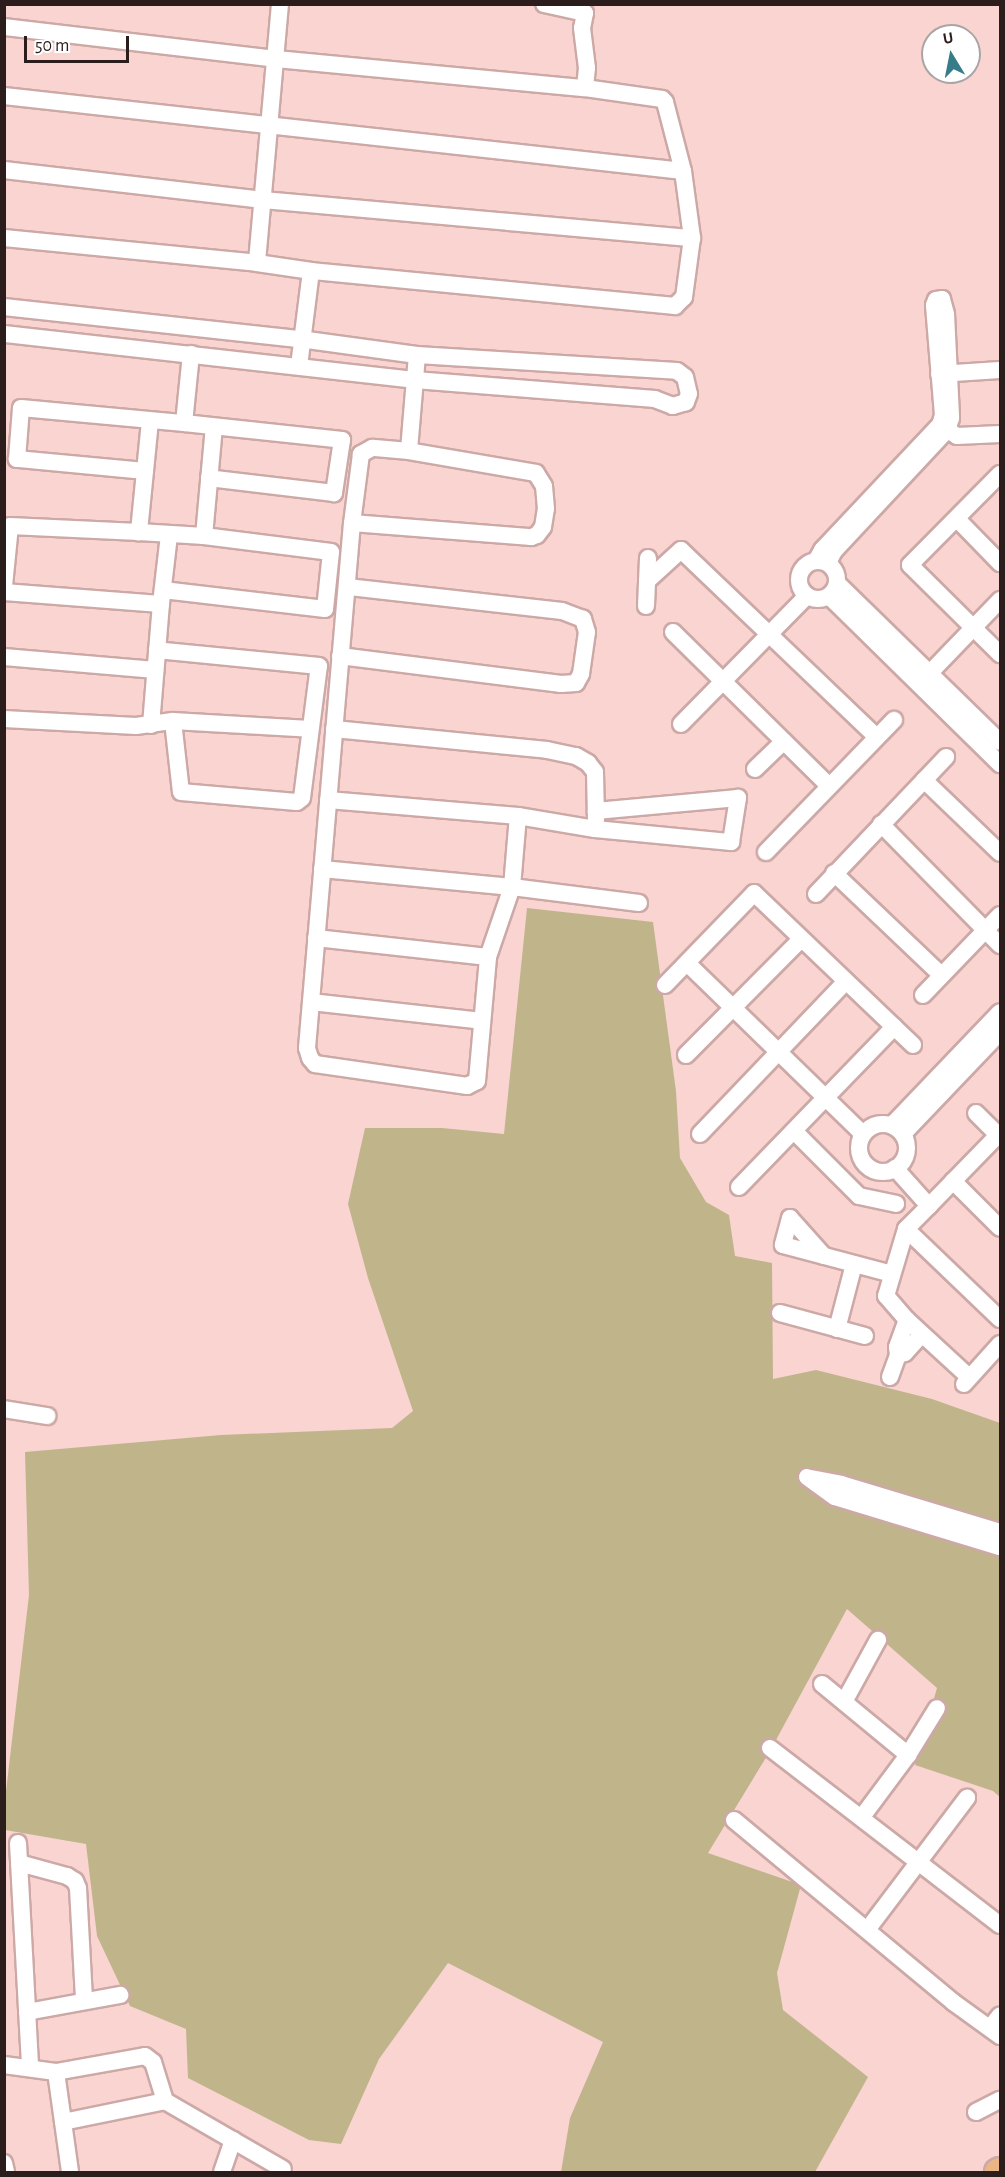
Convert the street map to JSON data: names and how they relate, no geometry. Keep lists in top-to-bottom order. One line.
{"scale_bar":"50 m","north":"top"}
